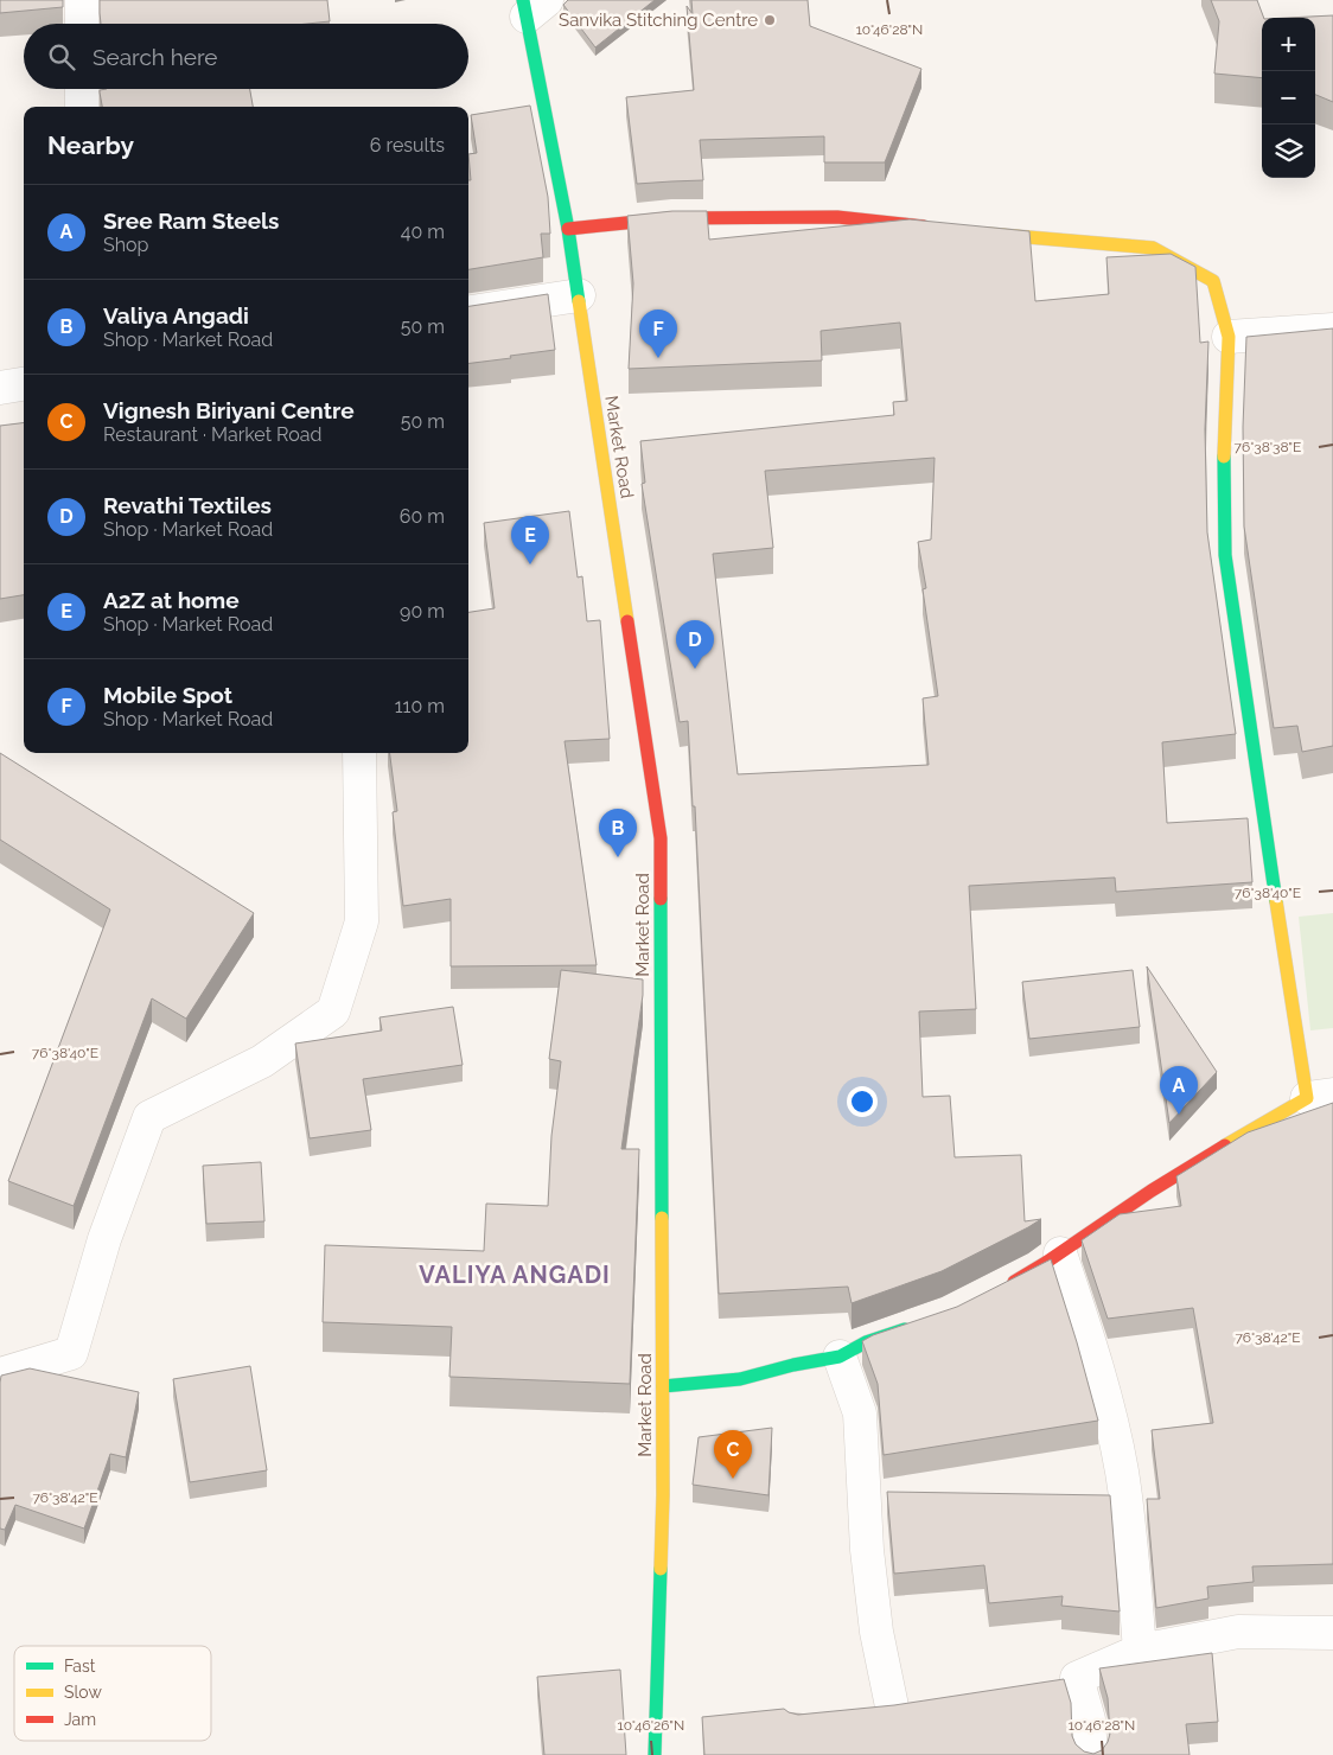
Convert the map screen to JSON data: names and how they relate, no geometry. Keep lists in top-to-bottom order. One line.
{"streets":{"street":["Market Road"]},"districts":["VALIYA ANGADI"],"places":["Sanvika Stitching Centre"],"legend":["Fast","Slow","Jam"],"page":{"map_buttons":["+","−"],"search":"Search here","heading":["Nearby","6 results"],"list":[{"mark":"A","name":"Sree Ram Steels","note":"Shop","value":"40 m"},{"mark":"B","name":"Valiya Angadi","note":"Shop · Market Road","value":"50 m"},{"mark":"C","name":"Vignesh Biriyani Centre","note":"Restaurant · Market Road","value":"50 m"},{"mark":"D","name":"Revathi Textiles","note":"Shop · Market Road","value":"60 m"},{"mark":"E","name":"A2Z at home","note":"Shop · Market Road","value":"90 m"},{"mark":"F","name":"Mobile Spot","note":"Shop · Market Road","value":"110 m"}],"pins":["F","E","D","B","A","C"]},"coordinates":["10°46'28\"N","76°38'38\"E","76°38'40\"E","76°38'42\"E","10°46'26\"N"]}
